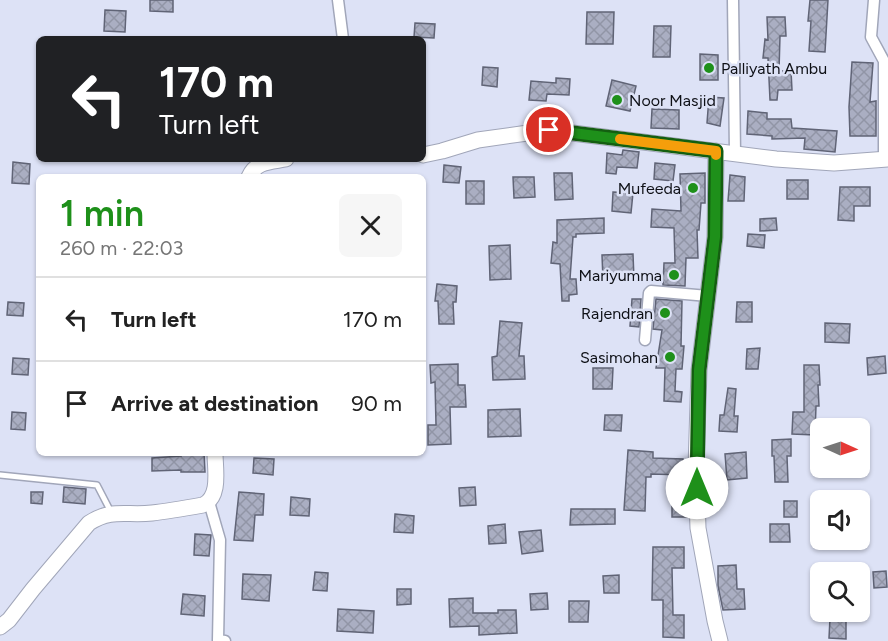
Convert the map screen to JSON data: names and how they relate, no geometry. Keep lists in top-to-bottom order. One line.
{"places":["Palliyath Ambu","Noor Masjid","Mufeeda","Mariyumma","Rajendran","Sasimohan"],"north":"right","page":{"turn":["170 m","Turn left"],"heading":["1 min","260 m · 22:03"],"list":[{"name":"Turn left","value":"170 m"},{"name":"Arrive at destination","value":"90 m"}]}}
